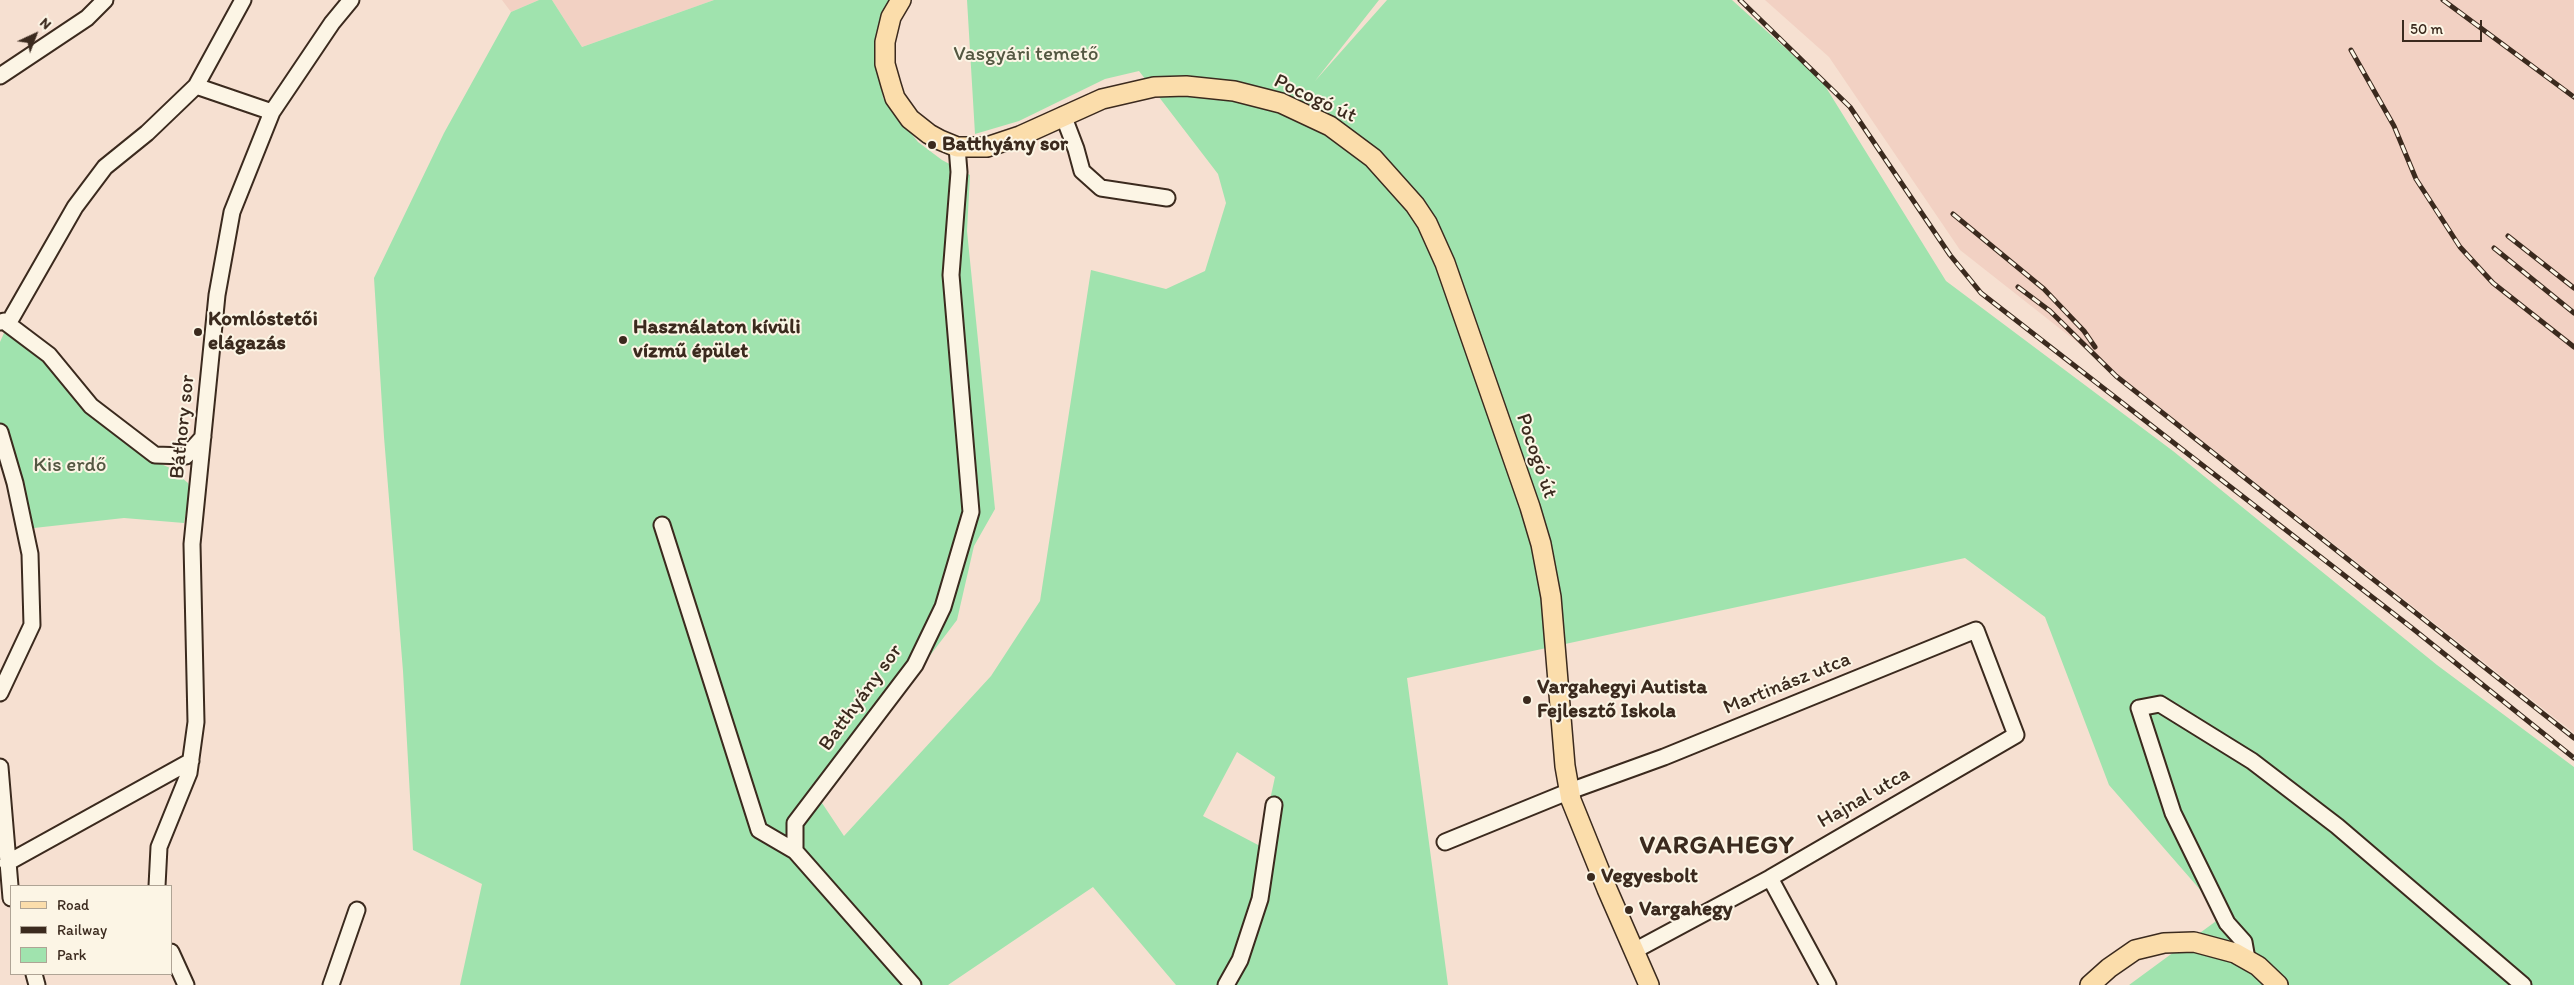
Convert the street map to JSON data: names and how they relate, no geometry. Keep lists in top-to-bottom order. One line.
{"streets":{"main road":["Pocogó út"],"street":["Báthory sor","Martinász utca","Batthyány sor","Hajnal utca"]},"crossings":[["Pocogó út","Martinász utca"],["Pocogó út","Batthyány sor"],["Pocogó út","Hajnal utca"],["Martinász utca","Hajnal utca"]],"districts":["VARGAHEGY"],"parks":["Vasgyári temető","Kis erdő"],"places":["Batthyány sor","Komlóstetői elágazás","Használaton kívüli vízmű épület","Vargahegyi Autista Fejlesztő Iskola","Vegyesbolt","Vargahegy"],"legend":["Road","Railway","Park"],"scale_bar":"50 m","north":"top right"}
